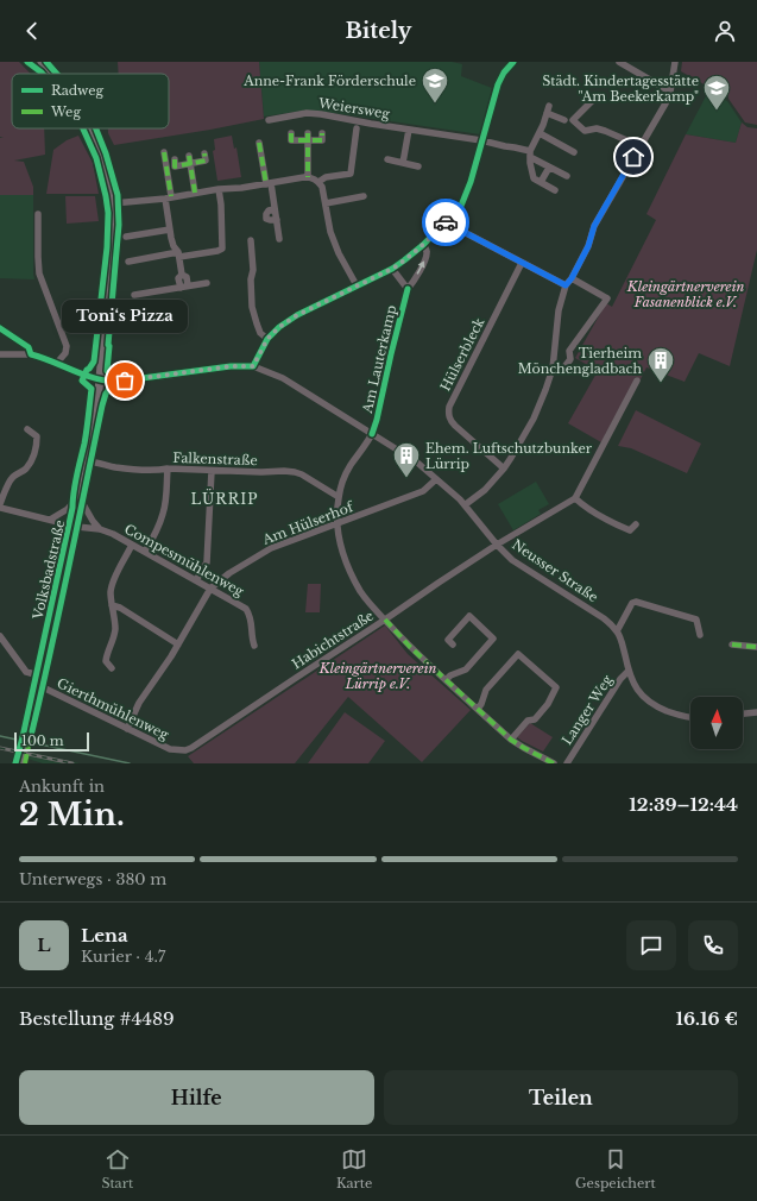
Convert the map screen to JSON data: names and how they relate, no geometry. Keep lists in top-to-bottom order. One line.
{"streets":{"main road":["Volksbadstraße"],"street":["Weiersweg","Hülserbleck","Am Lauterkamp","Falkenstraße","Am Hülserhof","Compesmühlenweg","Neusser Straße","Habichtstraße","Gierthmühlenweg","Langer Weg"]},"crossings":[["Am Lauterkamp","Neusser Straße"],["Falkenstraße","Volksbadstraße"],["Am Hülserhof","Compesmühlenweg"],["Am Hülserhof","Neusser Straße"],["Am Hülserhof","Gierthmühlenweg"],["Compesmühlenweg","Volksbadstraße"],["Volksbadstraße","Neusser Straße"],["Volksbadstraße","Gierthmühlenweg"],["Neusser Straße","Habichtstraße"],["Neusser Straße","Langer Weg"],["Habichtstraße","Gierthmühlenweg"]],"districts":["LÜRRIP"],"parks":["Kleingärtnerverein Fasanenblick e.V.","Kleingärtnerverein Lürrip e.V."],"places":{"school or university":["Anne-Frank Förderschule","Städt. Kindertagesstätte \"Am Beekerkamp\""],"other":["Toni‘s Pizza"],"building":["Tierheim Mönchengladbach","Ehem. Luftschutzbunker Lürrip"]},"legend":["Radweg","Weg"],"scale_bar":"100 m","north":"top","page":{"header":"Bitely","bubble":"Toni‘s Pizza","scale":"100 m","heading":["2 Min.","Ankunft in","12:39–12:44"],"panel":["Lena","Kurier · 4.7","Bestellung #4489","16.16 €"],"bar":"Unterwegs · 380 m","round":"L","buttons":["Hilfe","Teilen"],"tabs":["Start","Karte","Gespeichert"]}}
